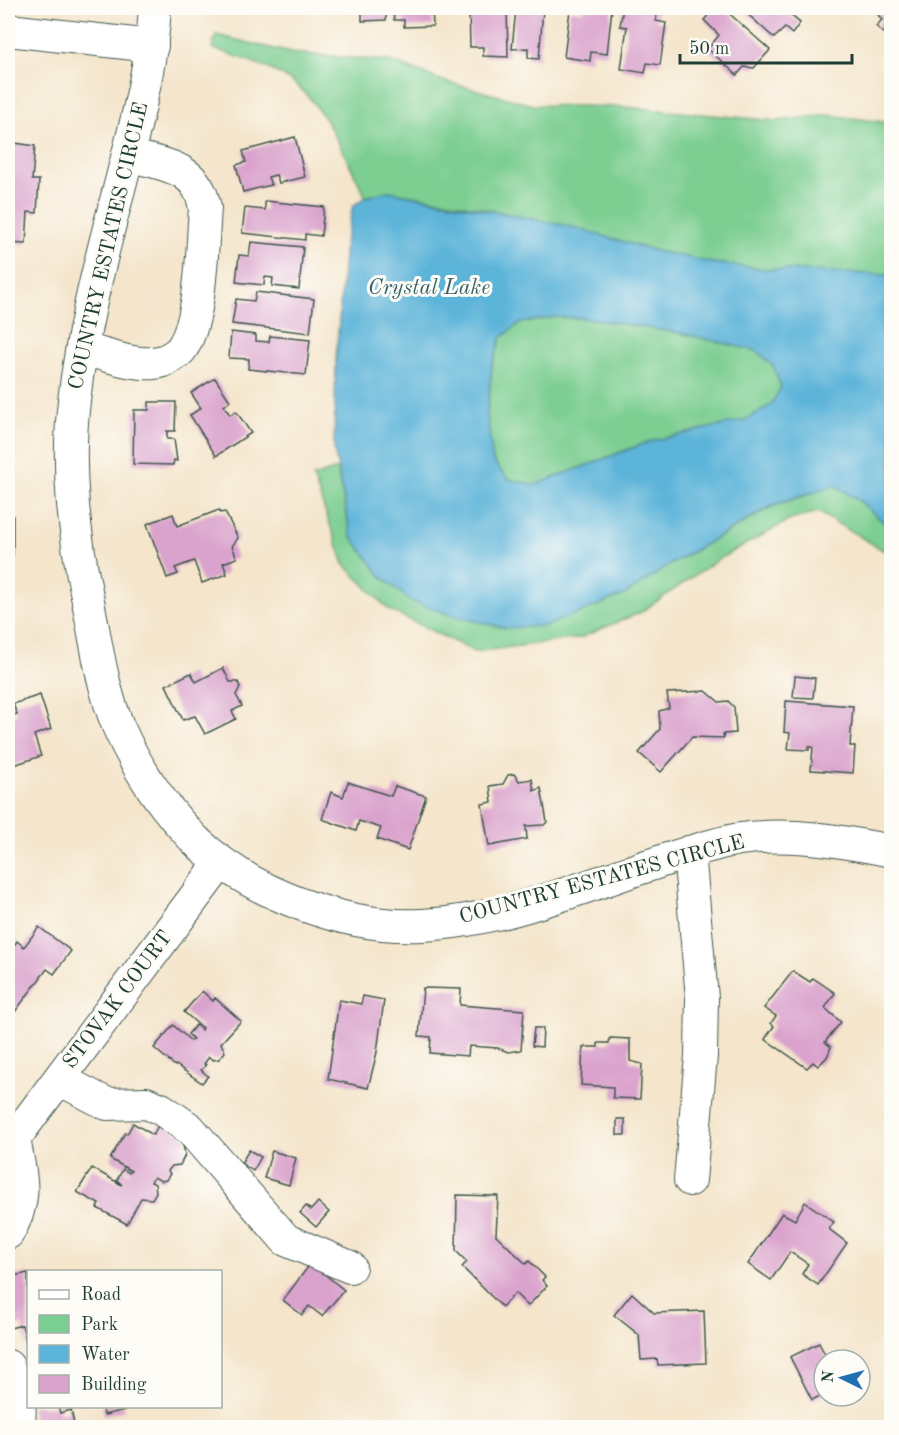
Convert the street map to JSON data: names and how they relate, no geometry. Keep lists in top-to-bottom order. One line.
{"streets":{"street":["COUNTRY ESTATES CIRCLE","STOVAK COURT"]},"crossings":[["COUNTRY ESTATES CIRCLE","STOVAK COURT"]],"water":["Crystal Lake"],"legend":["Road","Park","Water","Building"],"scale_bar":"50 m","north":"left"}
